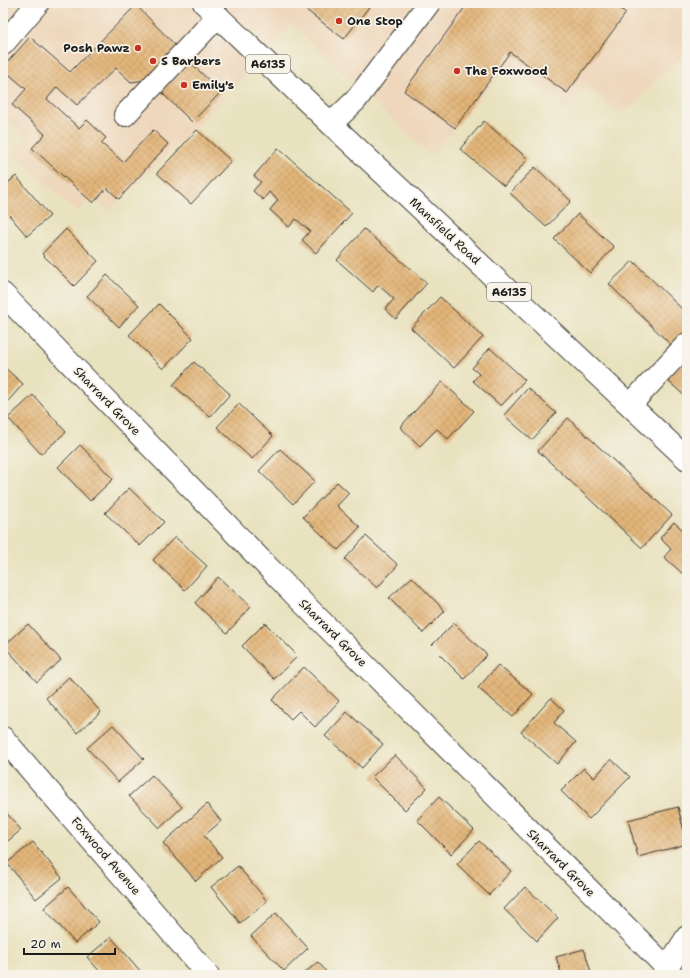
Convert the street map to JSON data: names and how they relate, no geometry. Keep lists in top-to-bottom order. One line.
{"streets":{"street":["A6135","Mansfield Road","Sharrard Grove","Foxwood Avenue"]},"places":["One Stop","Posh Pawz","S Barbers","The Foxwood","Emily's"],"scale_bar":"20 m"}
